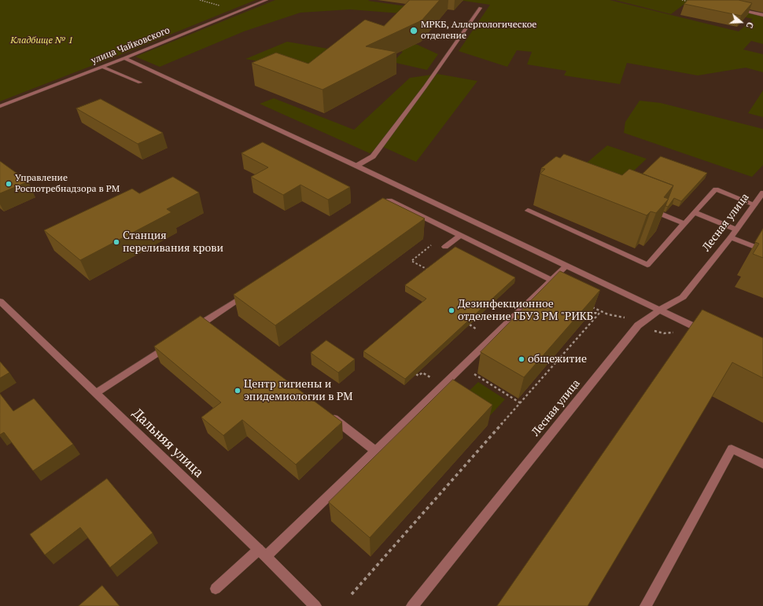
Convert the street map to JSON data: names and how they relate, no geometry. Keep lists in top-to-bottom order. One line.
{"streets":{"street":["улица Чайковского","Лесная улица","Дальняя улица"]},"parks":["Кладбище № 1"],"places":["МРКБ, Аллергологическое отделение","Управление Роспотребнадзора в РМ","Станция переливания крови","Дезинфекционное отделение ГБУЗ РМ \"РИКБ\"","общежитие","Центр гигиены и эпидемиологии в РМ"],"north":"right"}
